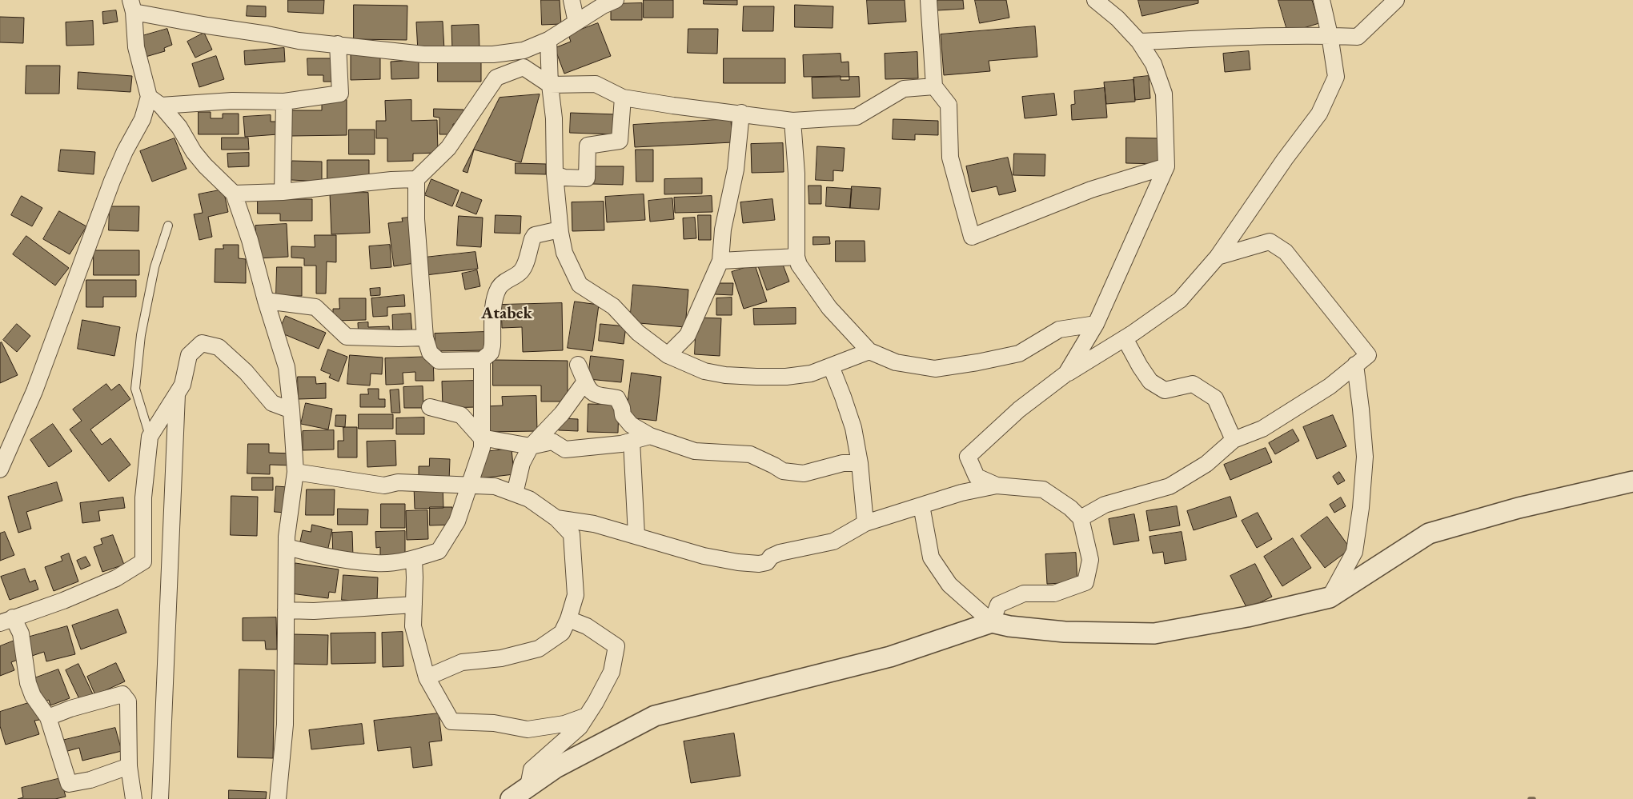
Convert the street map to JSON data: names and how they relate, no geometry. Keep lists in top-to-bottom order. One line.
{"districts":["Atabek"]}
